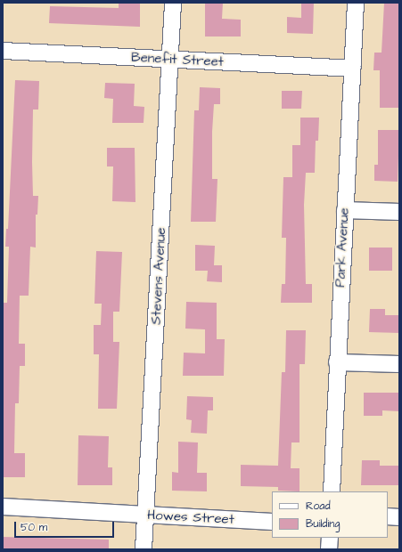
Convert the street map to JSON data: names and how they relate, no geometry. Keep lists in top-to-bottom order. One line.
{"streets":{"street":["Benefit Street","Park Avenue","Stevens Avenue","Howes Street"]},"crossings":[["Benefit Street","Park Avenue"],["Benefit Street","Stevens Avenue"],["Stevens Avenue","Howes Street"]],"legend":["Road","Building"],"scale_bar":"50 m"}
